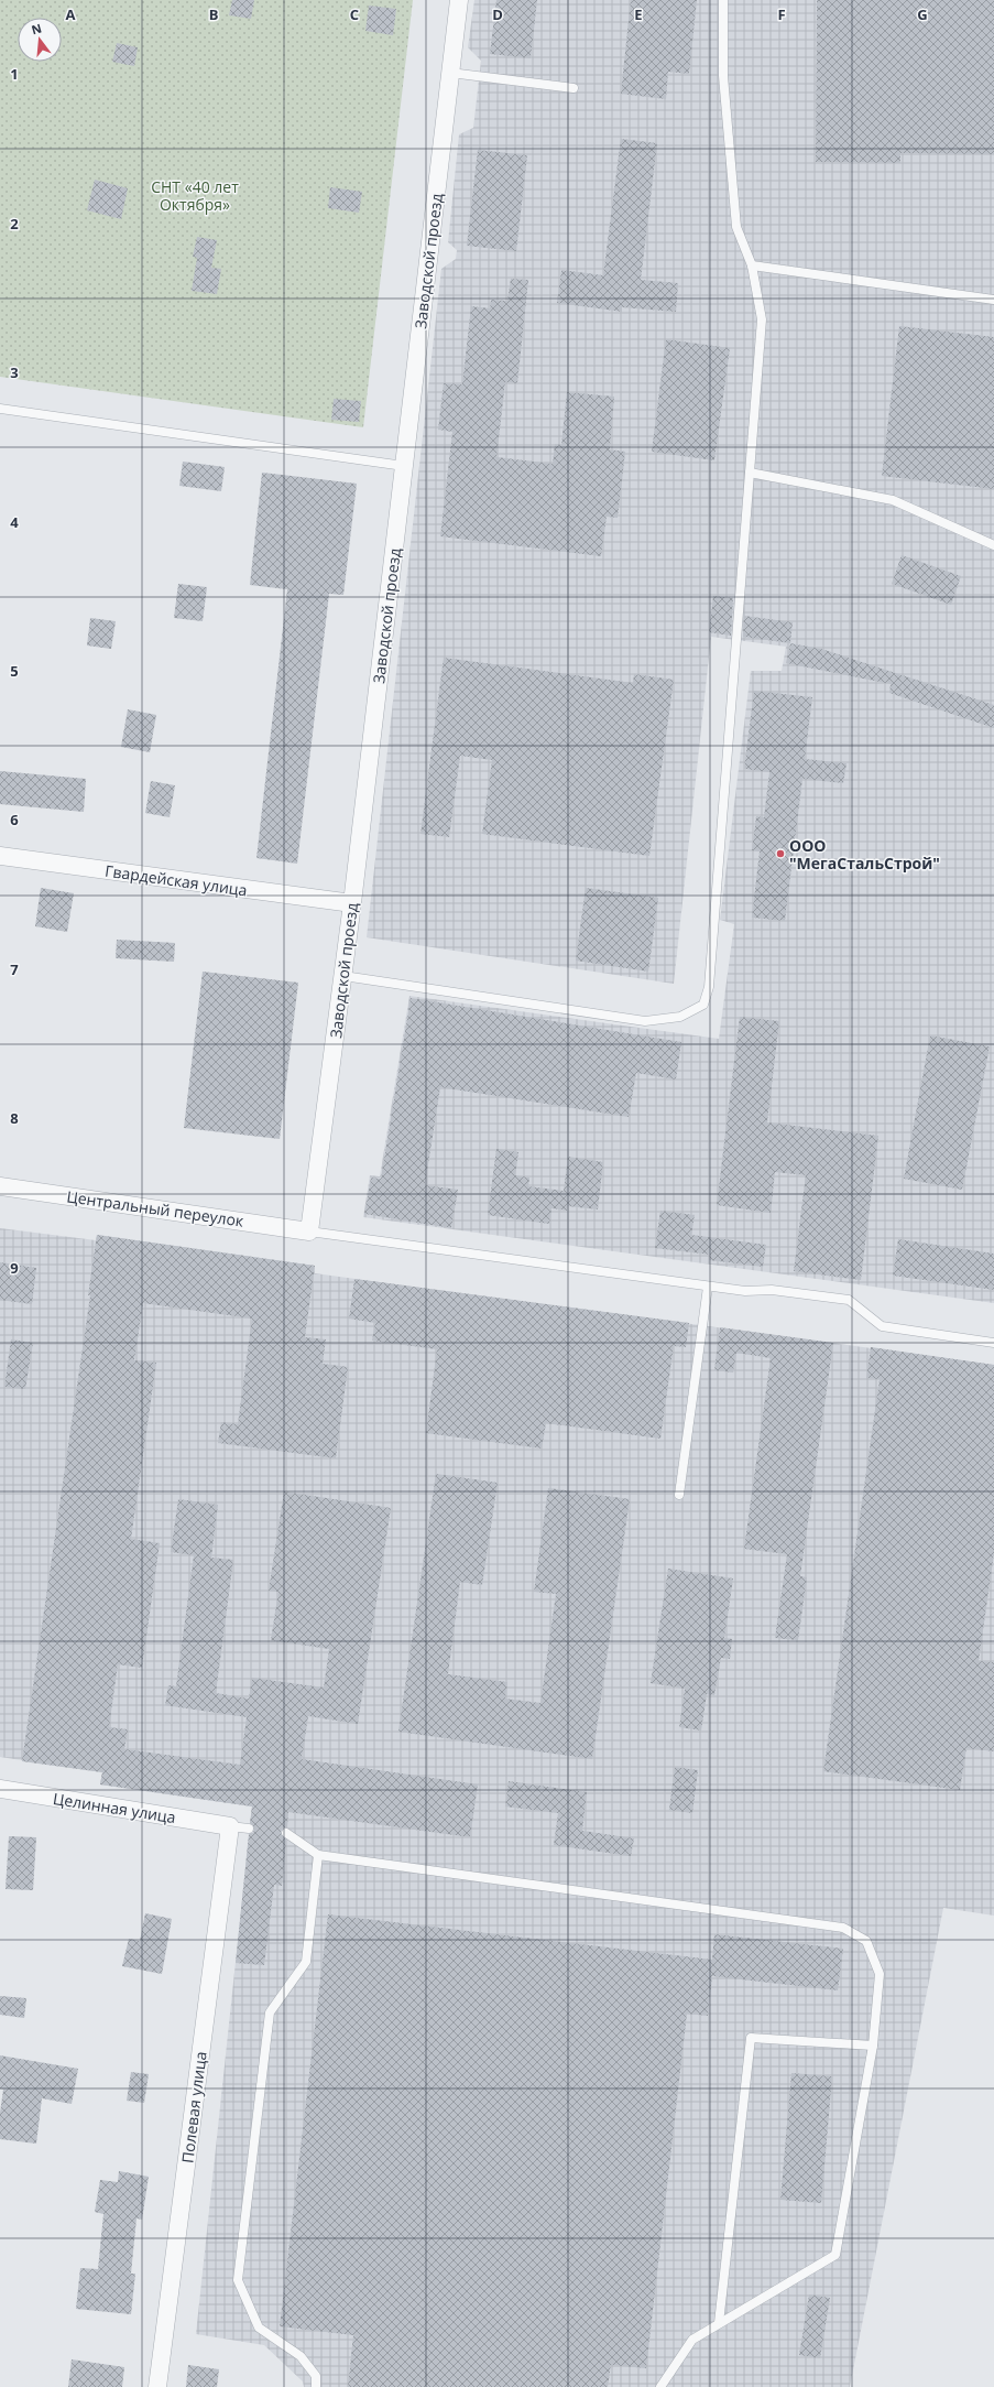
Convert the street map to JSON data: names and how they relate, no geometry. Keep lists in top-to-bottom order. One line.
{"streets":{"street":["Заводской проезд","Гвардейская улица","Центральный переулок","Целинная улица","Полевая улица"]},"crossings":[["Заводской проезд","Гвардейская улица"],["Заводской проезд","Центральный переулок"],["Целинная улица","Полевая улица"]],"parks":["СНТ «40 лет Октября»"],"places":["ООО \"МегаСтальСтрой\""],"north":"top","grid":{"columns":["A","B","C","D","E","F","G"],"rows":["1","2","3","4","5","6","7","8","9"]}}
